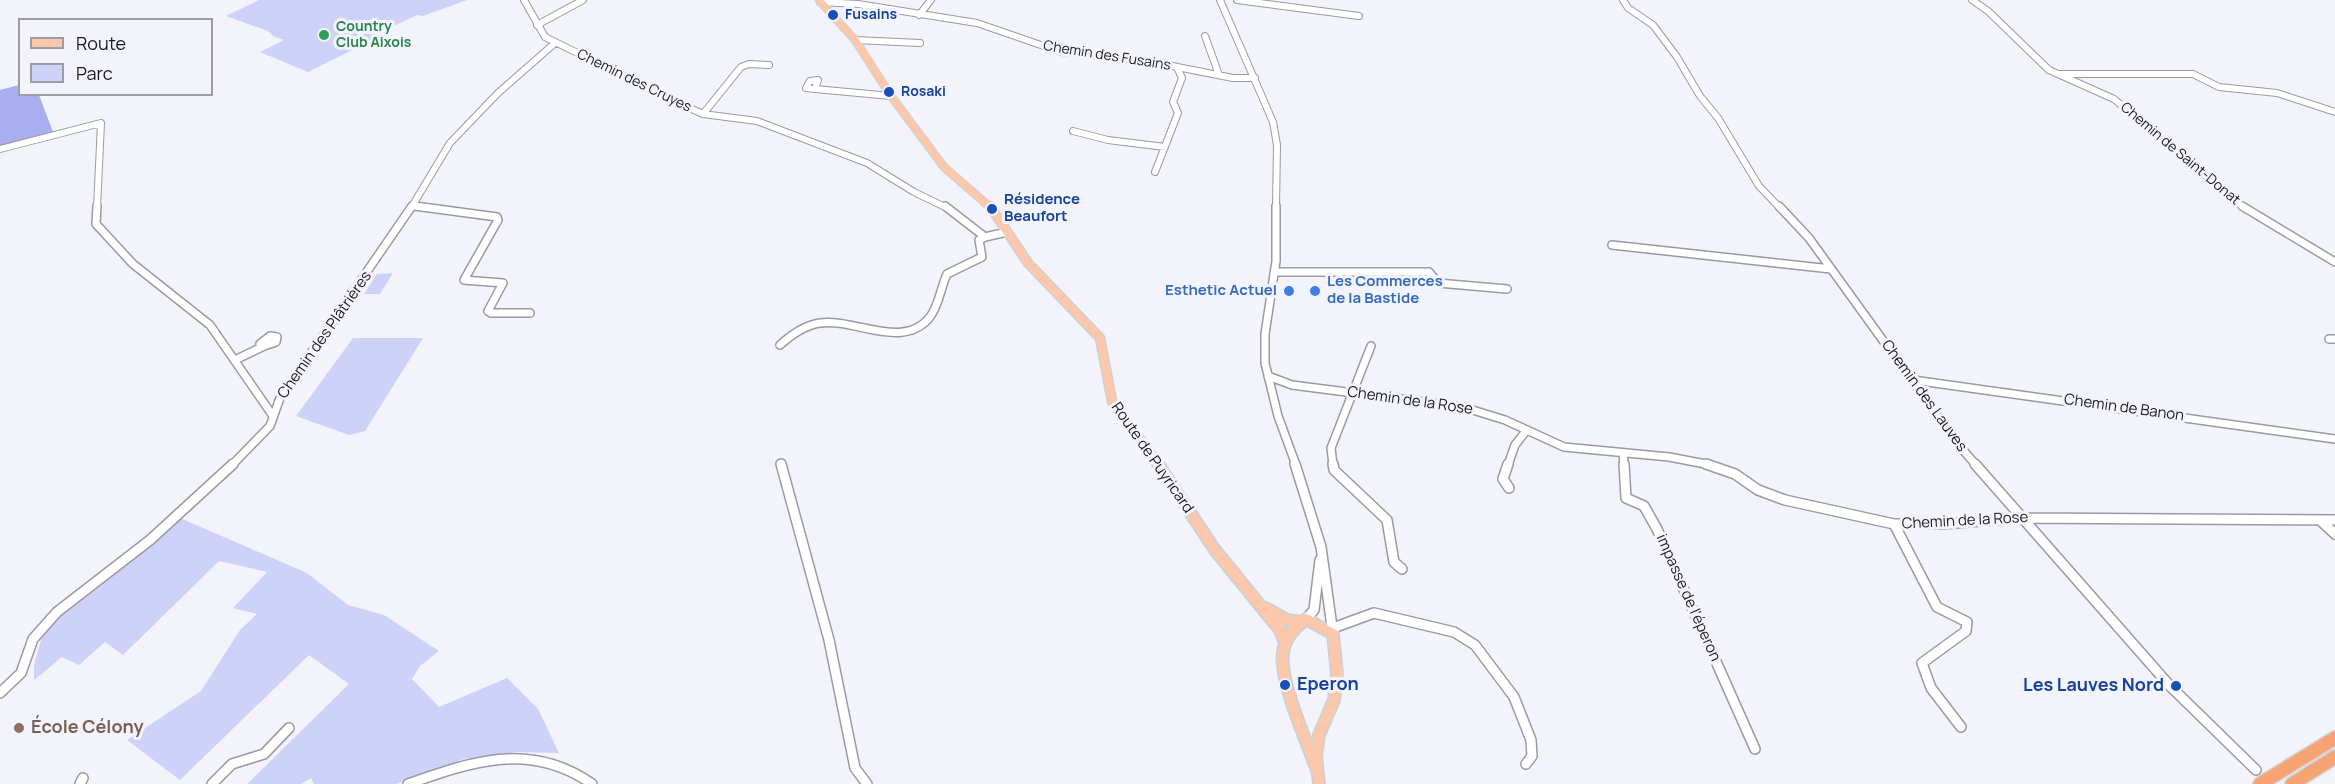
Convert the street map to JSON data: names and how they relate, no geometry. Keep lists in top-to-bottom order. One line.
{"streets":{"main road":["Route de Puyricard"],"street":["Chemin des Fusains","Chemin des Cruyes","Chemin de Saint-Donat","Chemin des Plâtrières","Chemin des Lauves","Chemin de la Rose","Chemin de Banon","impasse de l'éperon"]},"crossings":[["Chemin des Fusains","Route de Puyricard"],["Chemin des Cruyes","Chemin des Plâtrières"],["Chemin des Lauves","Chemin de la Rose"],["Chemin des Lauves","Chemin de Banon"],["Chemin de la Rose","impasse de l'éperon"]],"places":["Fusains","Country Club Aixois","Rosaki","Résidence Beaufort","Esthetic Actuel","Les Commerces de la Bastide","Eperon","Les Lauves Nord","École Célony"],"legend":["Route","Parc"]}
